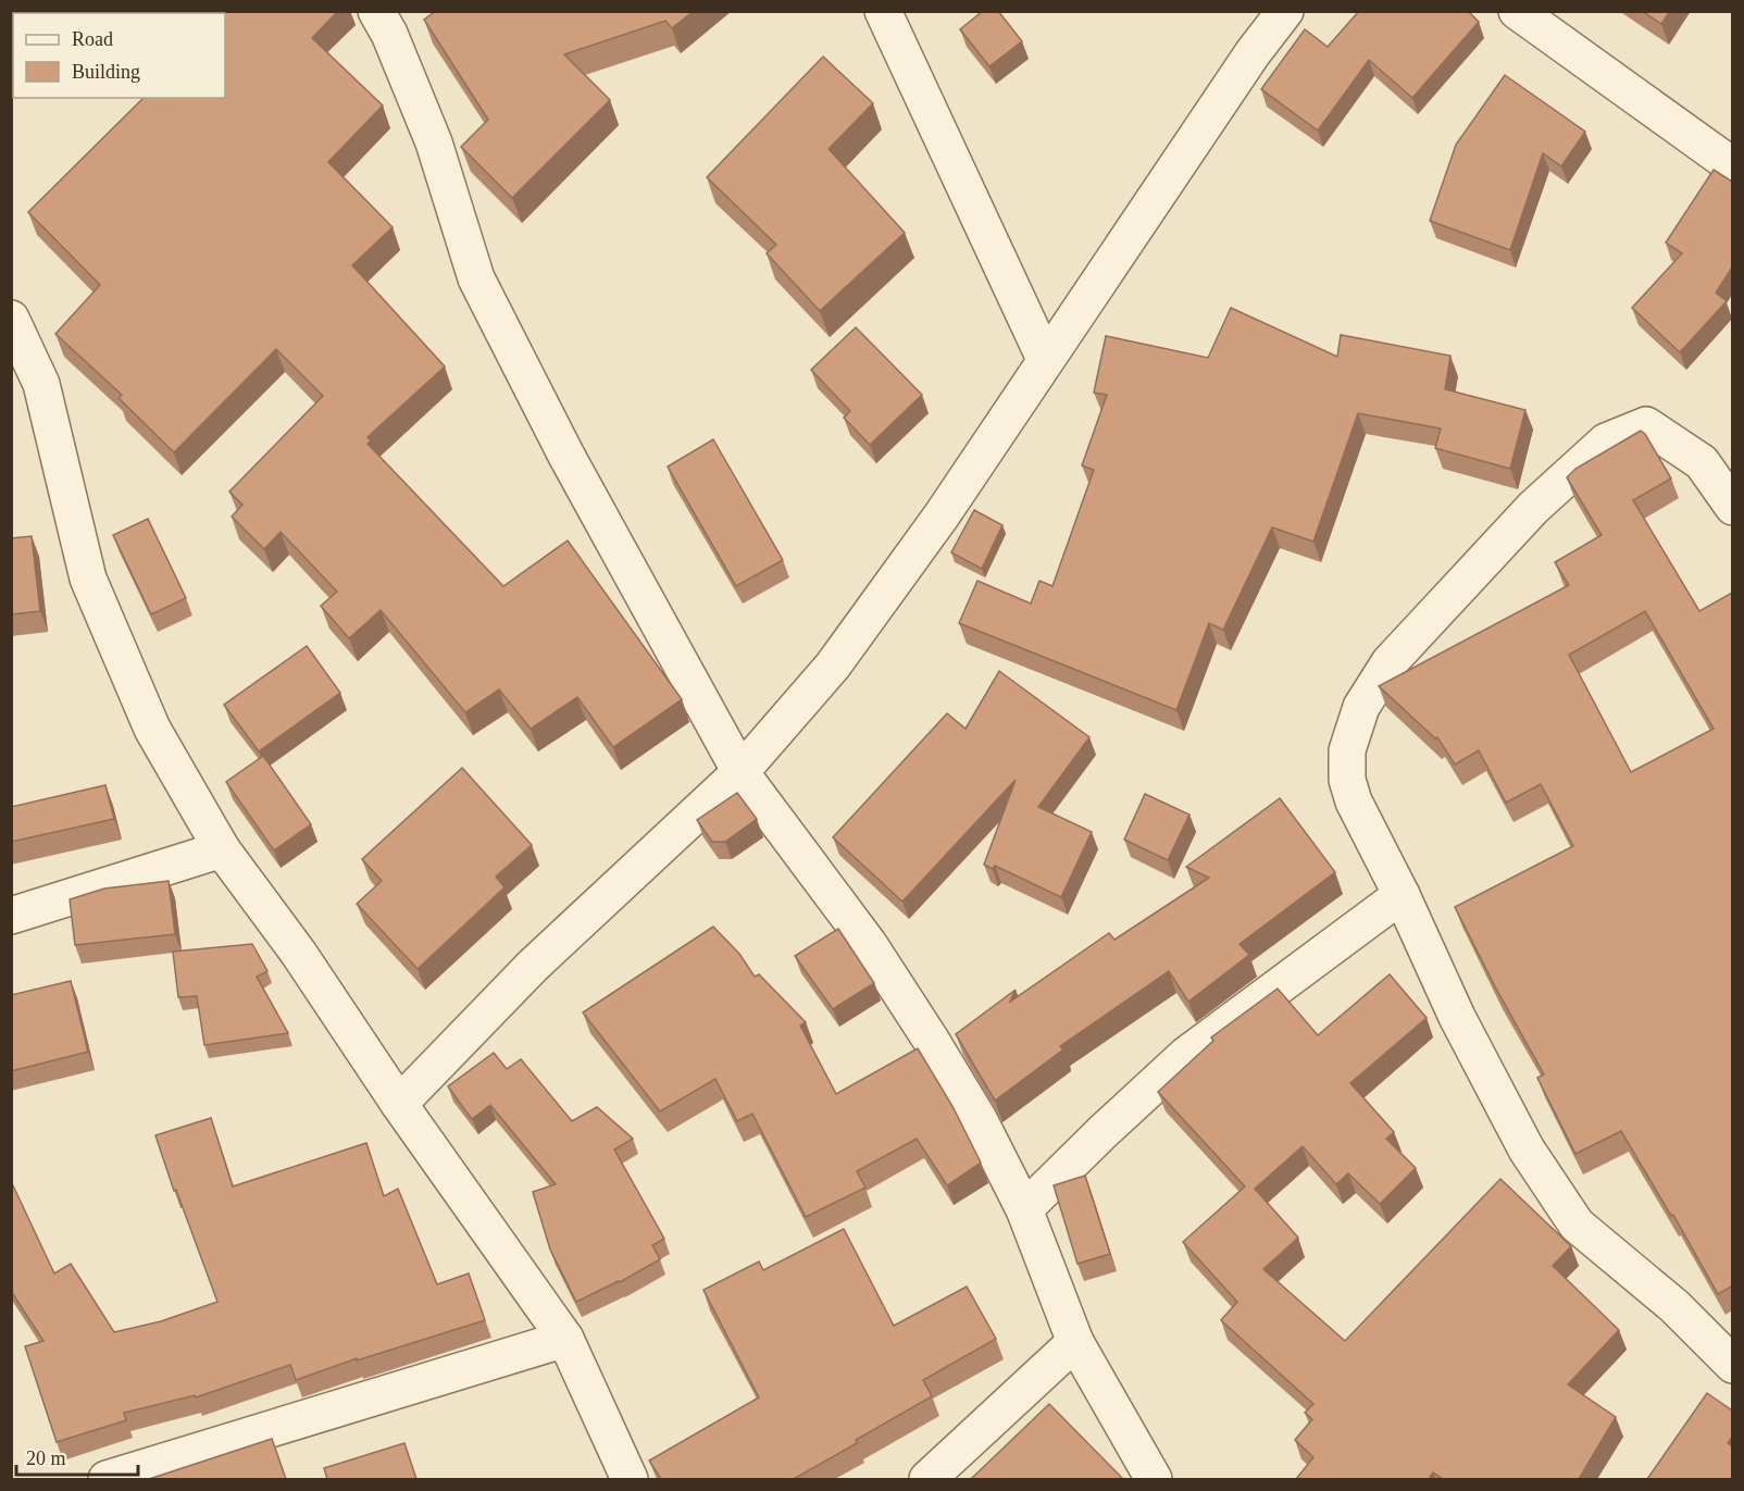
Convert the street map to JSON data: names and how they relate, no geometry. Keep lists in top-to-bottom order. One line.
{"legend":["Road","Building"],"scale_bar":"20 m"}
